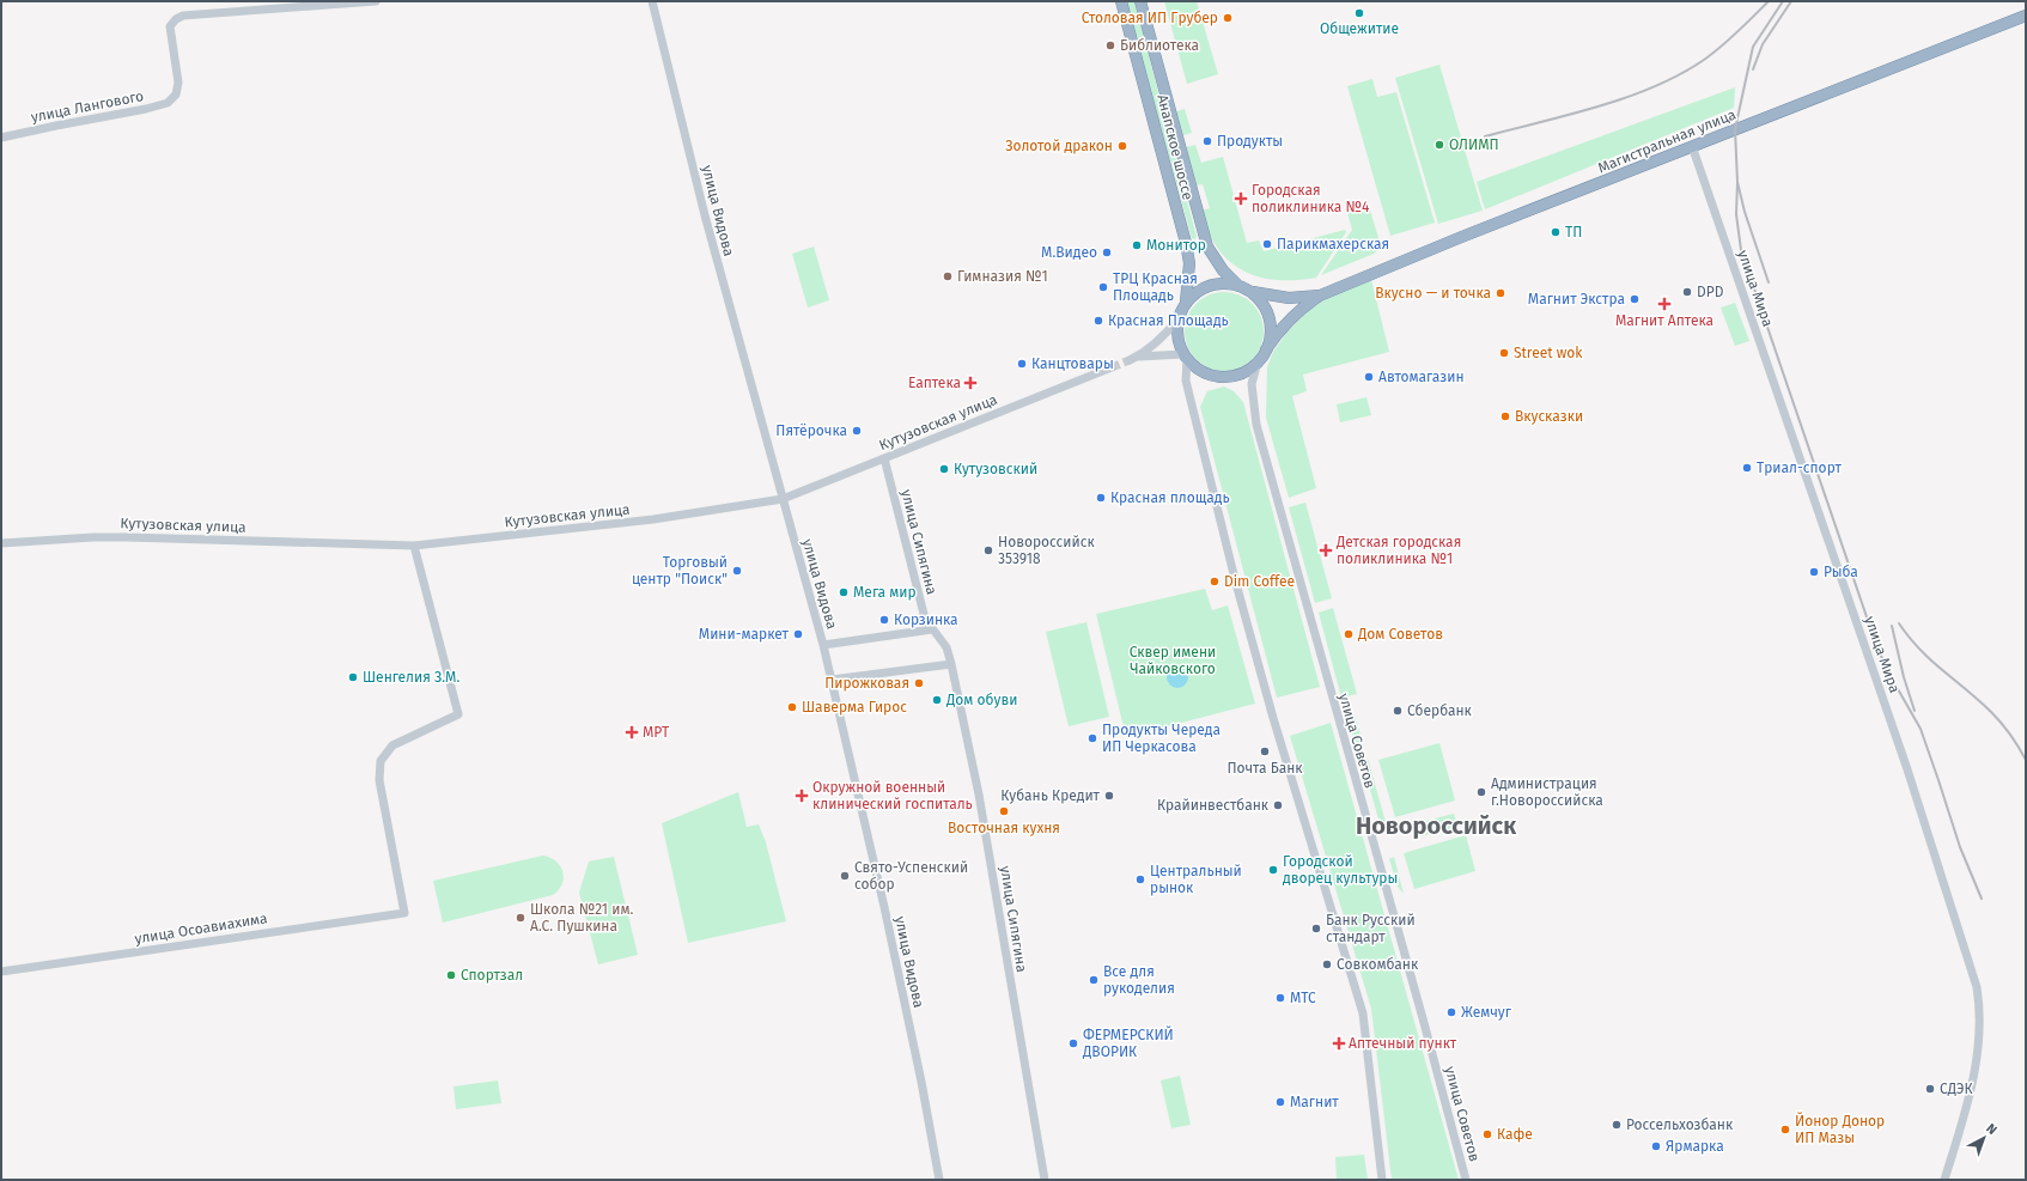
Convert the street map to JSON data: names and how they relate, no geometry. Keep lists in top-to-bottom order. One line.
{"streets":{"highway":["Магистральная улица","Анапское шоссе"],"street":["улица Лангового","улица Видова","улица Мира","Кутузовская улица","улица Сипягина","улица Советов","улица Осоавиахима"]},"crossings":[["Магистральная улица","Анапское шоссе"],["Магистральная улица","улица Мира"],["Магистральная улица","улица Советов"],["Анапское шоссе","улица Советов"],["улица Видова","Кутузовская улица"],["Кутузовская улица","улица Сипягина"],["Кутузовская улица","улица Осоавиахима"]],"districts":["Новороссийск"],"parks":["Сквер имени Чайковского"],"places":{"other":["Общежитие","Столовая ИП Грубер","Библиотека","Продукты","ОЛИМП","Золотой дракон","ТП","Парикмахерская","Монитор","М.Видео","Гимназия №1","ТРЦ Красная Площадь","DPD","Вкусно — и точка","Магнит Экстра","Красная Площадь","Street wok","Канцтовары","Автомагазин","Вкусказки","Пятёрочка","Триал-спорт","Кутузовский","Красная площадь","Новороссийск 353918","Торговый центр \"Поиск\"","Рыба","Dim Coffee","Мега мир","Корзинка","Мини-маркет","Дом Советов","Шенгелия З.М.","Пирожковая","Дом обуви","Шаверма Гирос","Сбербанк","Продукты Череда ИП Черкасова","Почта Банк","Администрация г.Новороссийска","Кубань Кредит","Крайинвестбанк","Восточная кухня","Городской дворец культуры","Свято-Успенский собор","Центральный рынок","Школа №21 им. А.С. Пушкина","Банк Русский стандарт","Совкомбанк","Спортзал","Все для рукоделия","МТС","Жемчуг","ФЕРМЕРСКИЙ ДВОРИК","СДЭК","Магнит","Россельхозбанк","Йонор Донор ИП Мазы","Кафе","Ярмарка"],"health":["Городская поликлиника №4","Магнит Аптека","Еаптека","Детская городская поликлиника №1","МРТ","Окружной военный клинический госпиталь","Аптечный пункт"]},"north":"top right"}
